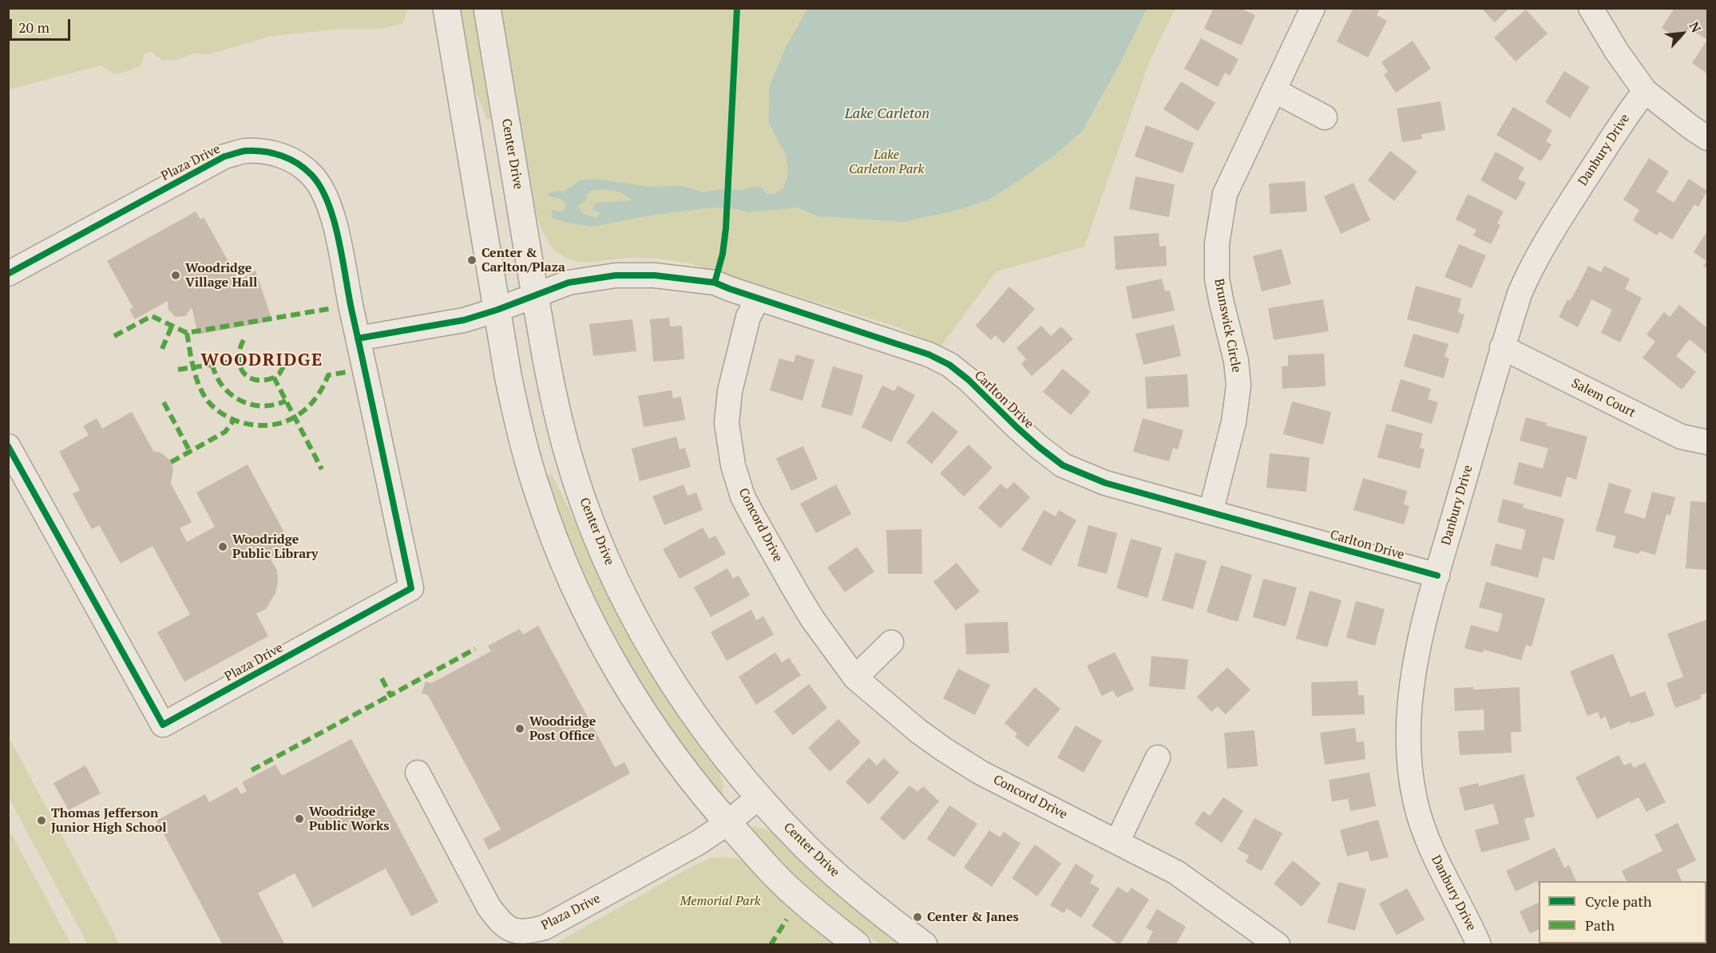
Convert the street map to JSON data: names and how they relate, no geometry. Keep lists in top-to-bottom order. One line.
{"streets":{"street":["Danbury Drive","Center Drive","Plaza Drive","Brunswick Circle","Salem Court","Carlton Drive","Concord Drive"]},"crossings":[["Danbury Drive","Salem Court"],["Danbury Drive","Carlton Drive"],["Center Drive","Plaza Drive"],["Center Drive","Carlton Drive"],["Brunswick Circle","Carlton Drive"],["Carlton Drive","Concord Drive"]],"districts":["WOODRIDGE"],"water":["Lake Carleton"],"parks":["Lake Carleton Park","Memorial Park"],"places":["Center & Carlton/Plaza","Woodridge Village Hall","Woodridge Public Library","Woodridge Post Office","Woodridge Public Works","Thomas Jefferson Junior High School","Center & Janes"],"legend":["Cycle path","Path"],"scale_bar":"20 m","north":"top right"}
